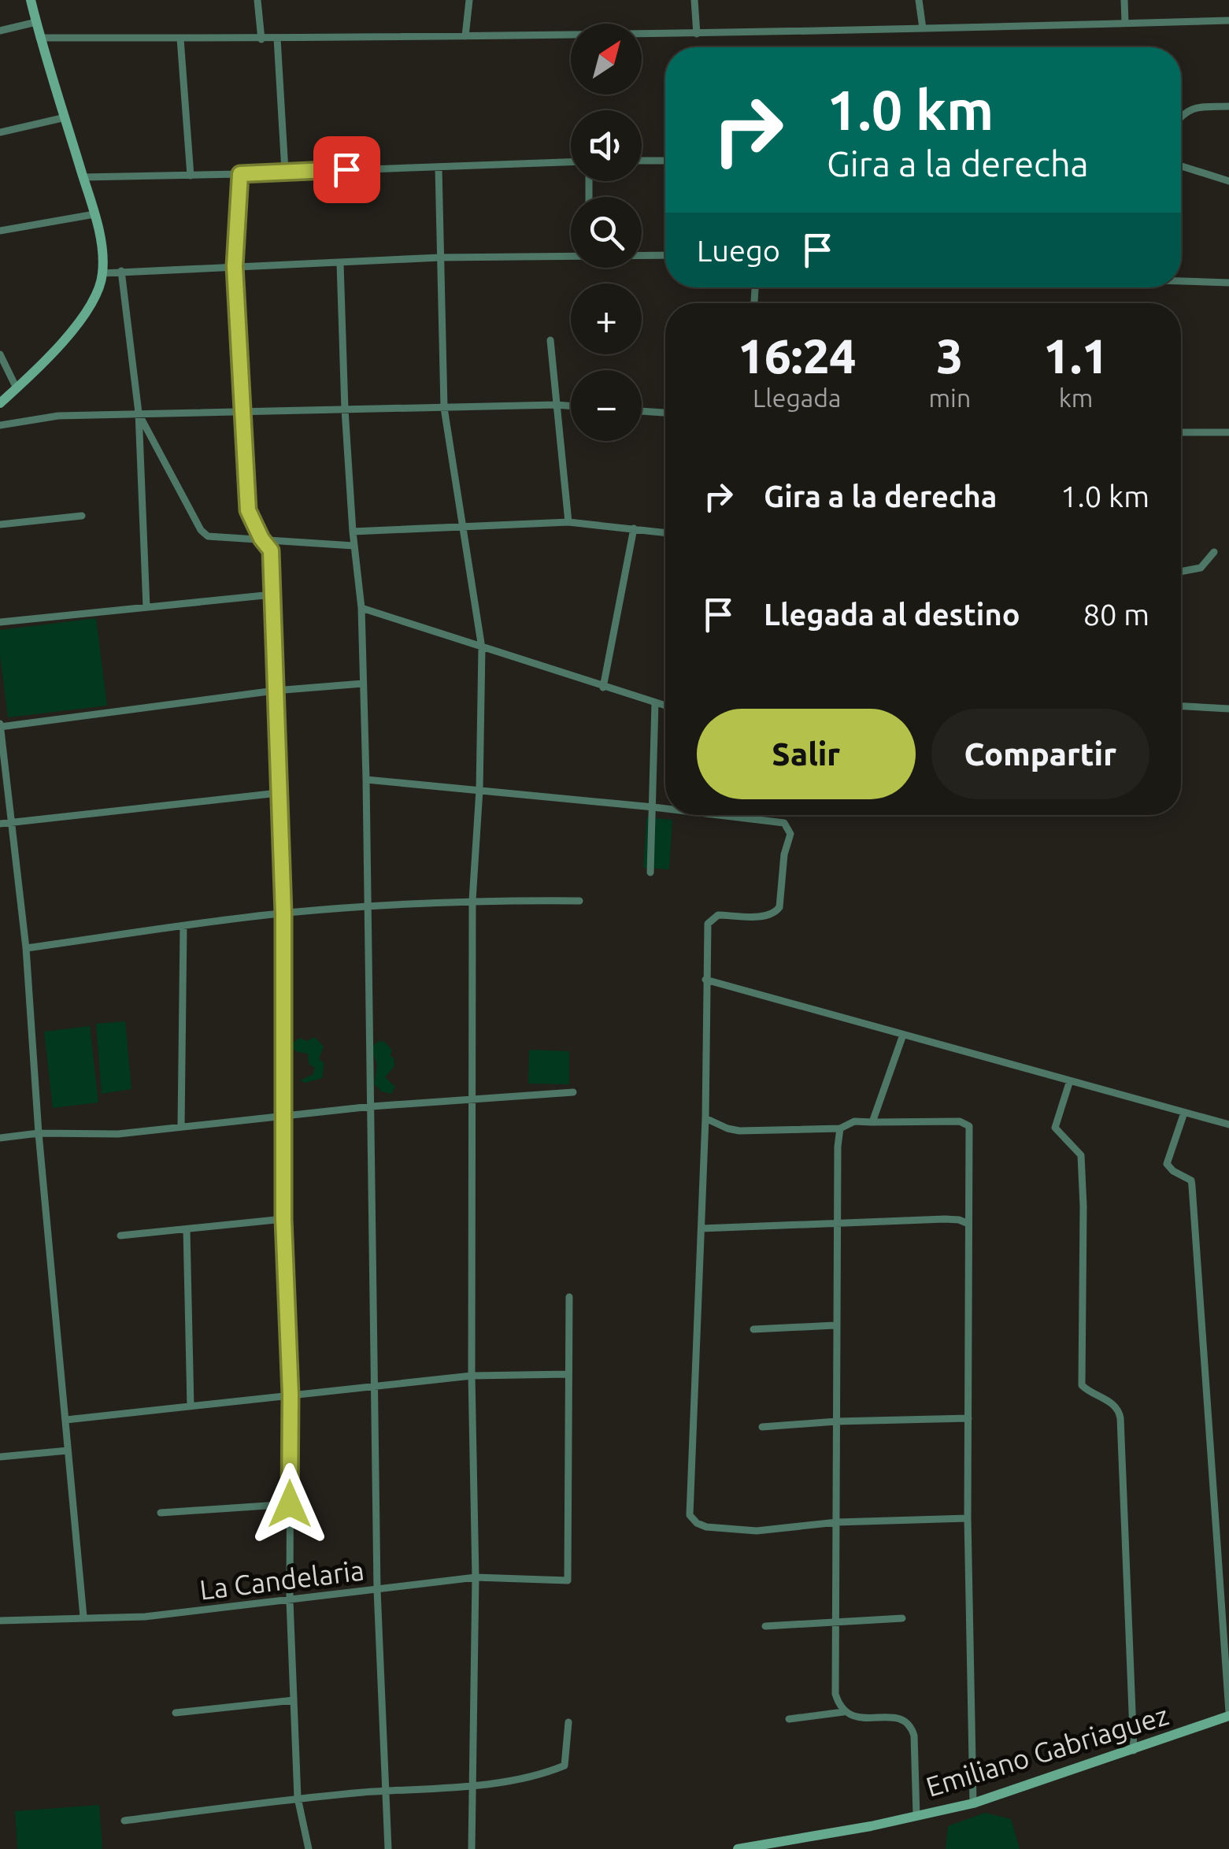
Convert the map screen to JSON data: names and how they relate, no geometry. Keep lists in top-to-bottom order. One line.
{"streets":{"main road":["Emiliano Gabriaguez"],"street":["La Candelaria"]},"north":"top right","page":{"map_buttons":["+","−"],"turn":["1.0 km","Gira a la derecha"],"then":"Luego","eta":["16:24","Llegada","3","min","1.1","km"],"list":[{"name":"Gira a la derecha","value":"1.0 km"},{"name":"Llegada al destino","value":"80 m"}],"buttons":["Salir","Compartir"]}}
